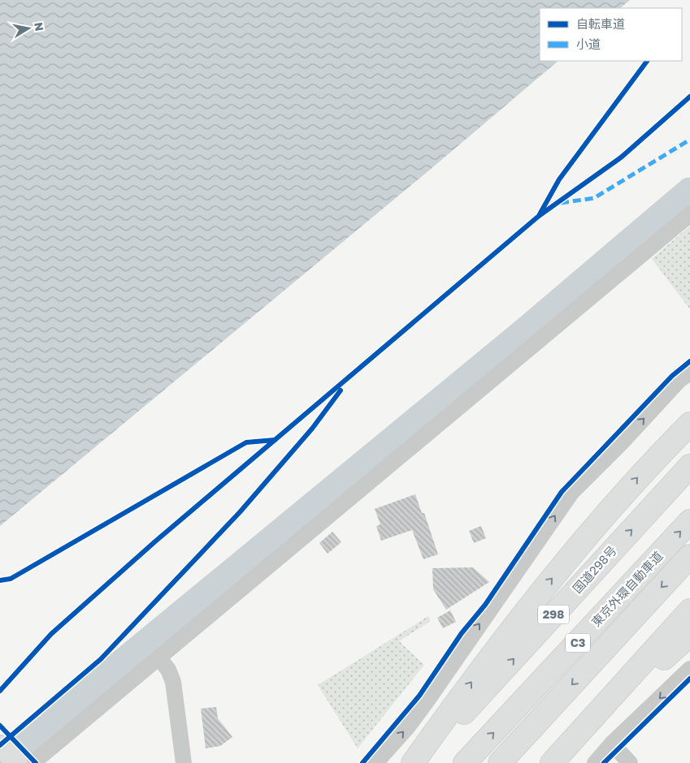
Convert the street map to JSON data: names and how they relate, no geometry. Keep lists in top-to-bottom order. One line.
{"streets":{"highway":["国道298号","東京外環自動車道","298","C3"]},"legend":["自転車道","小道"],"north":"right"}
